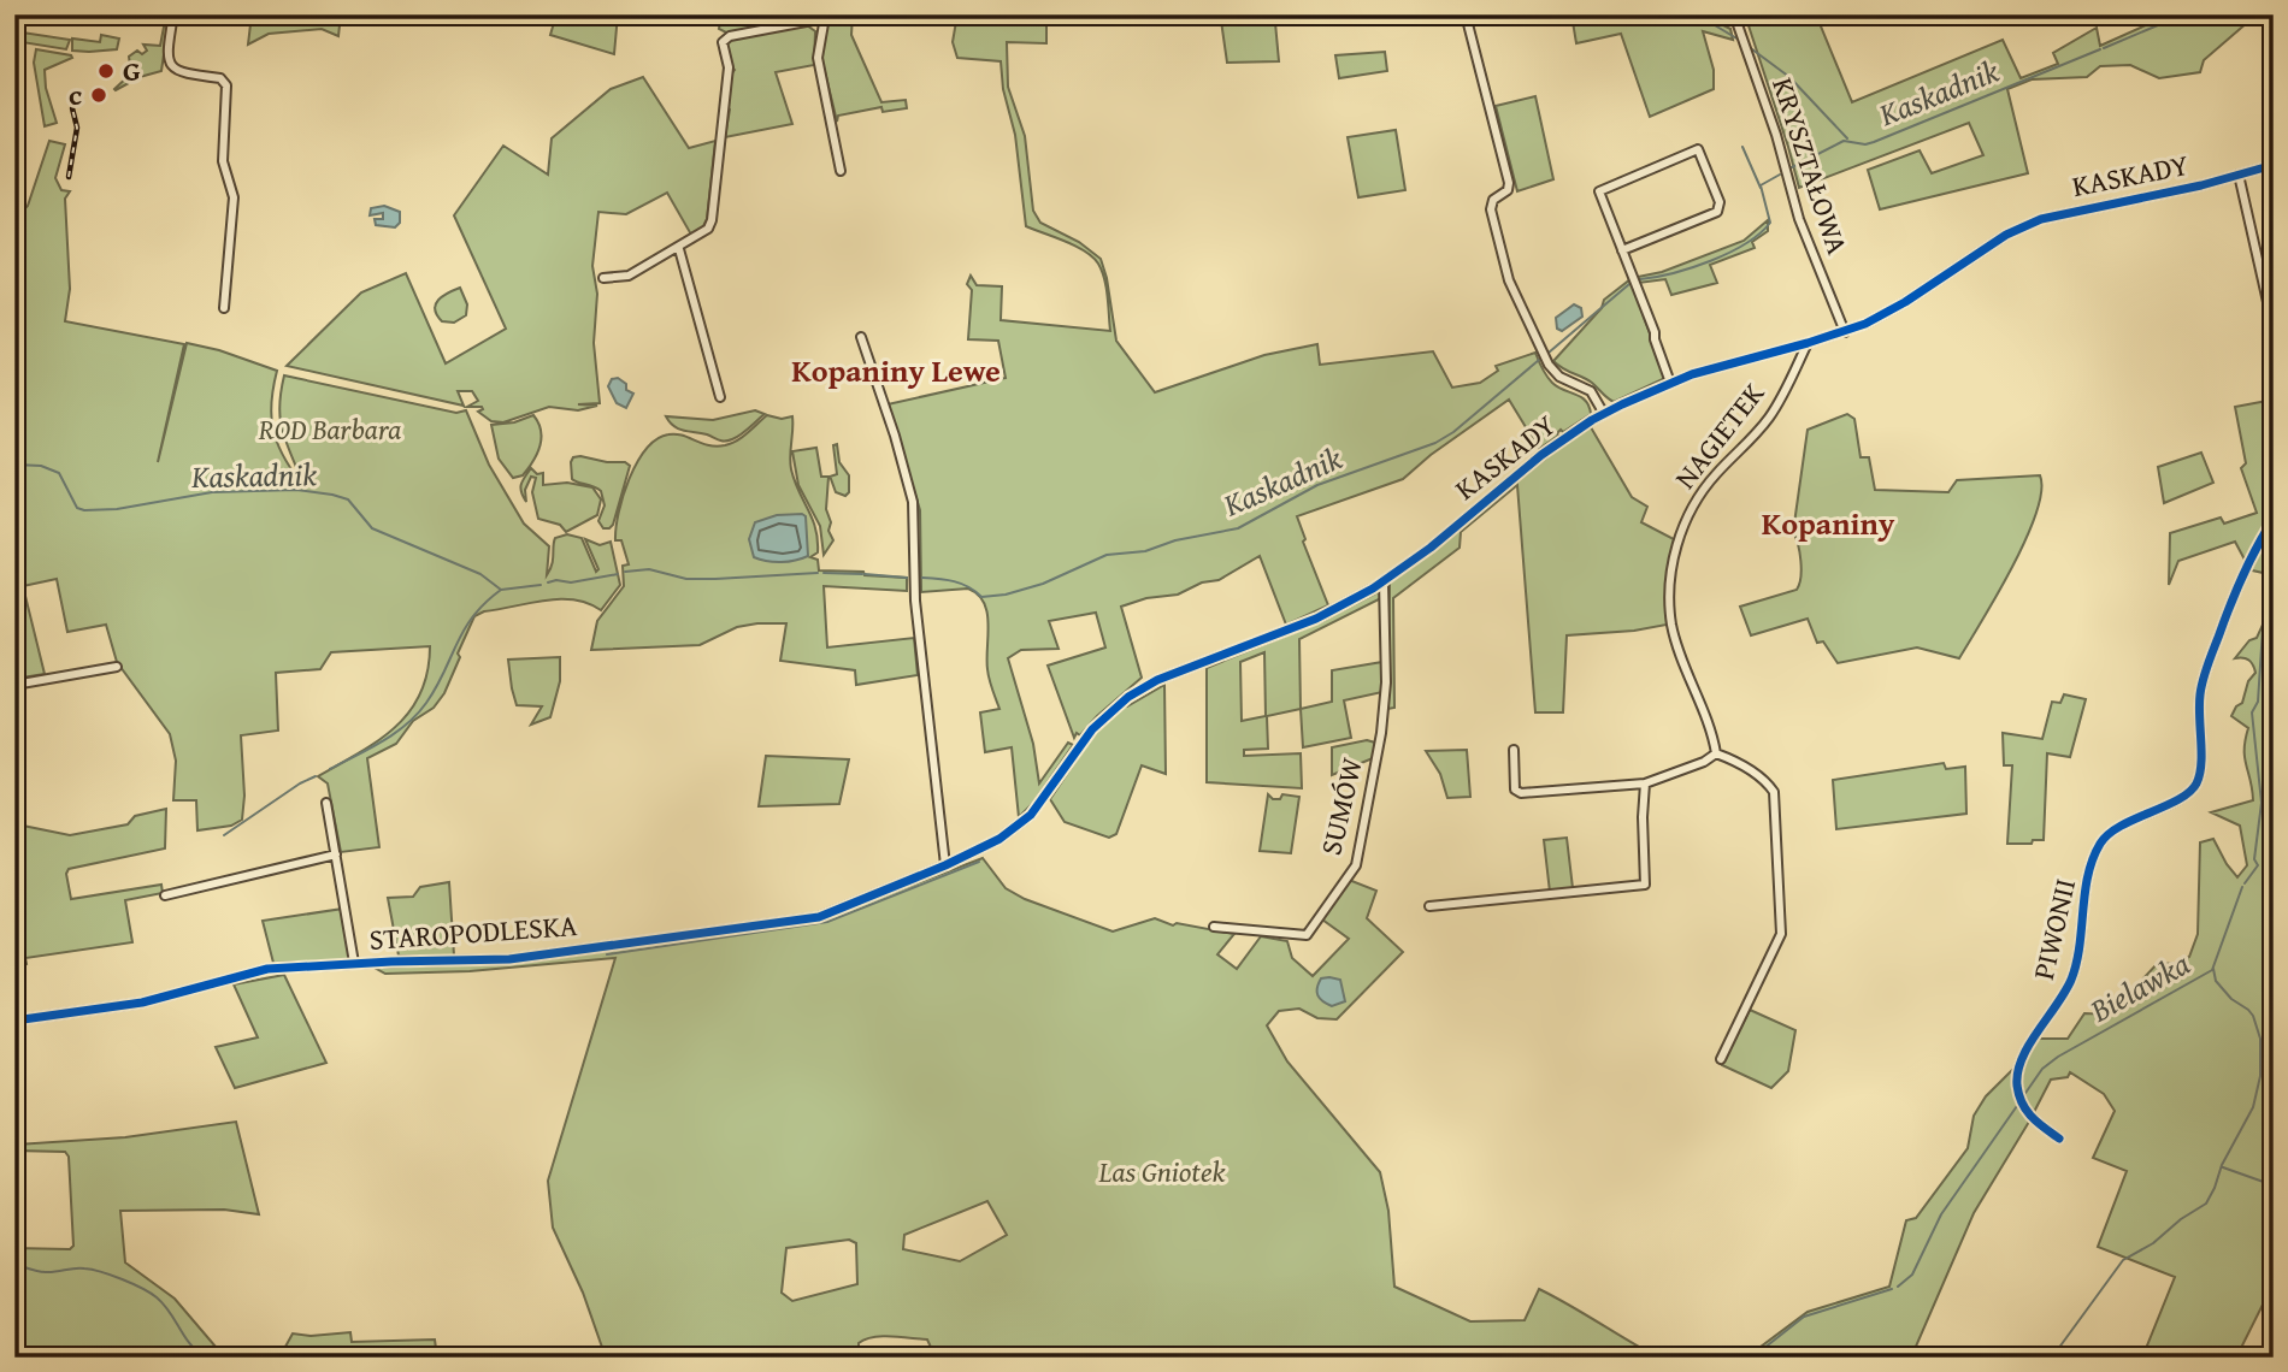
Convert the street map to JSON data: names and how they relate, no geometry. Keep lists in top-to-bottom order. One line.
{"streets":{"street":["KRYSZTAŁOWA","KASKADY","NAGIETEK","SUMÓW","PIWONII","STAROPODLESKA"]},"crossings":[["KRYSZTAŁOWA","KASKADY"],["KASKADY","NAGIETEK"],["KASKADY","SUMÓW"],["KASKADY","STAROPODLESKA"]],"districts":["Kopaniny Lewe","Kopaniny"],"water":["Kaskadnik","Bielawka"],"parks":["ROD Barbara","Las Gniotek"],"places":["G","c"]}
